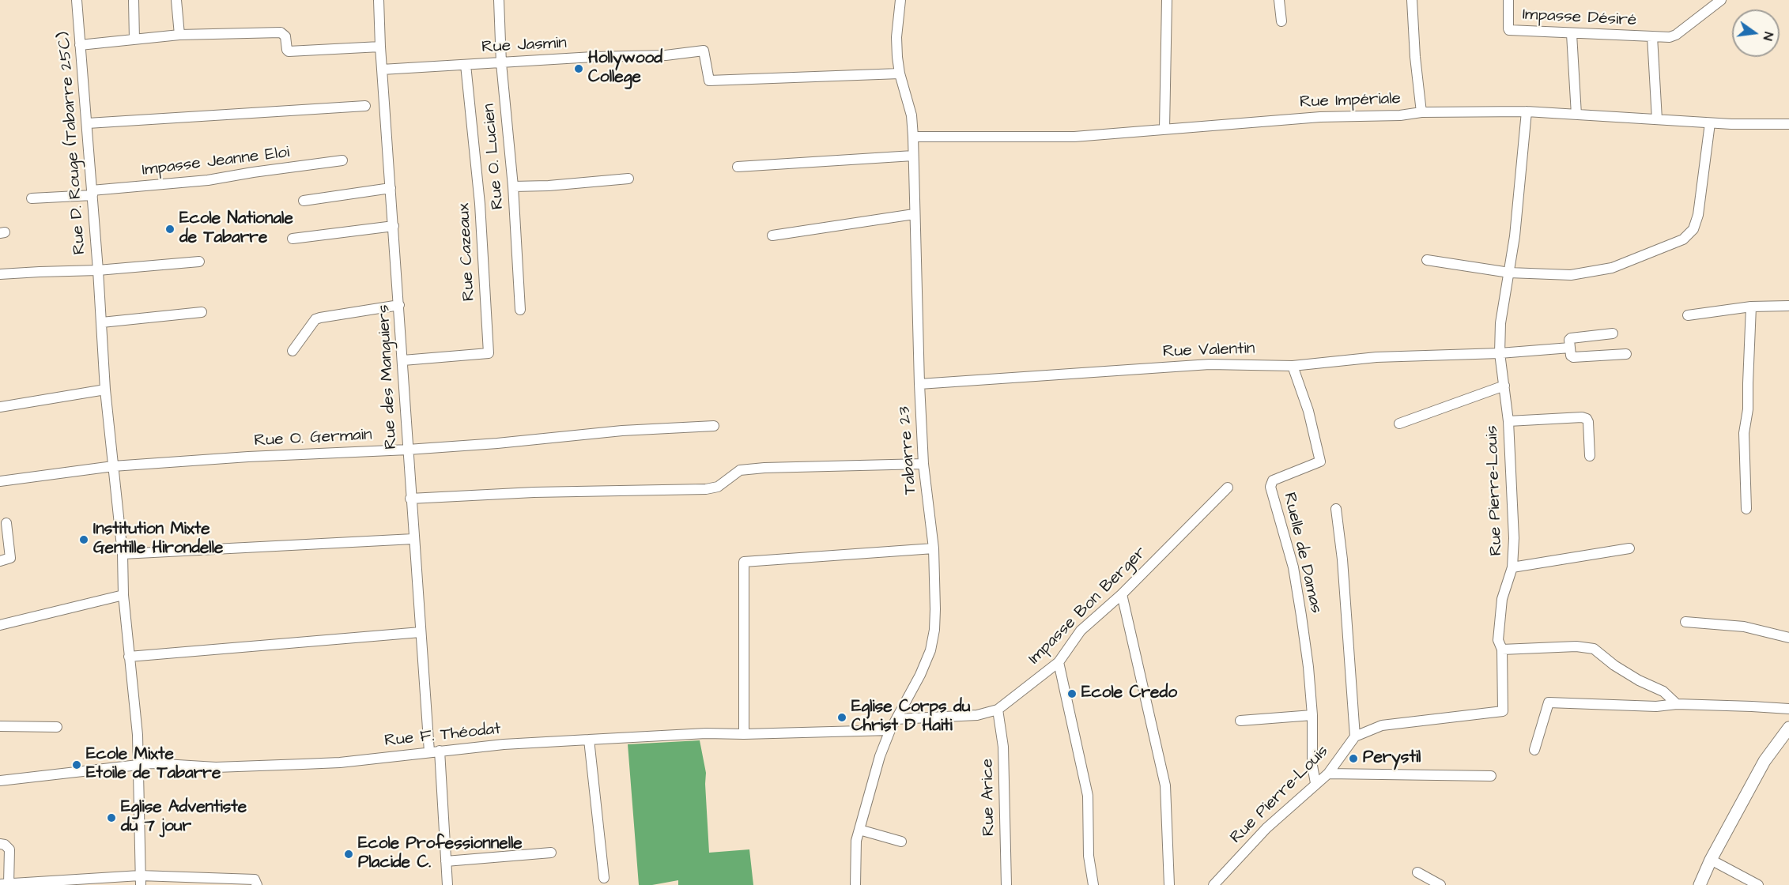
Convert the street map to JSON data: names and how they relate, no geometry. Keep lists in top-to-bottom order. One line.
{"streets":{"street":["Impasse Désiré","Rue Jasmin","Rue Impériale","Rue D. Rouge (Tabarre 25C)","Rue O. Lucien","Impasse Jeanne Eloi","Rue Cazeaux","Rue Valentin","Rue des Manguiers","Rue O. Germain","Tabarre 23","Rue Pierre-Louis","Ruelle de Damas","Impasse Bon Berger","Rue F. Théodat","Rue Arice"]},"crossings":[["Impasse Désiré","Rue Impériale"],["Rue Jasmin","Rue O. Lucien"],["Rue Jasmin","Rue Cazeaux"],["Rue Jasmin","Rue des Manguiers"],["Rue Jasmin","Tabarre 23"],["Rue Impériale","Tabarre 23"],["Rue Impériale","Rue Pierre-Louis"],["Rue D. Rouge (Tabarre 25C)","Impasse Jeanne Eloi"],["Rue Cazeaux","Rue des Manguiers"],["Rue Valentin","Tabarre 23"],["Rue Valentin","Rue Pierre-Louis"],["Rue Valentin","Ruelle de Damas"],["Rue des Manguiers","Rue O. Germain"],["Rue des Manguiers","Rue F. Théodat"],["Tabarre 23","Impasse Bon Berger"],["Tabarre 23","Rue F. Théodat"],["Rue Pierre-Louis","Ruelle de Damas"],["Impasse Bon Berger","Rue Arice"]],"places":["Hollywood College","Ecole Nationale de Tabarre","Institution Mixte Gentille Hirondelle","Ecole Credo","Eglise Corps du Christ D Haiti","Perystil","Ecole Mixte Etoile de Tabarre","Eglise Adventiste du 7 jour","Ecole Professionnelle Placide C."],"north":"right"}
